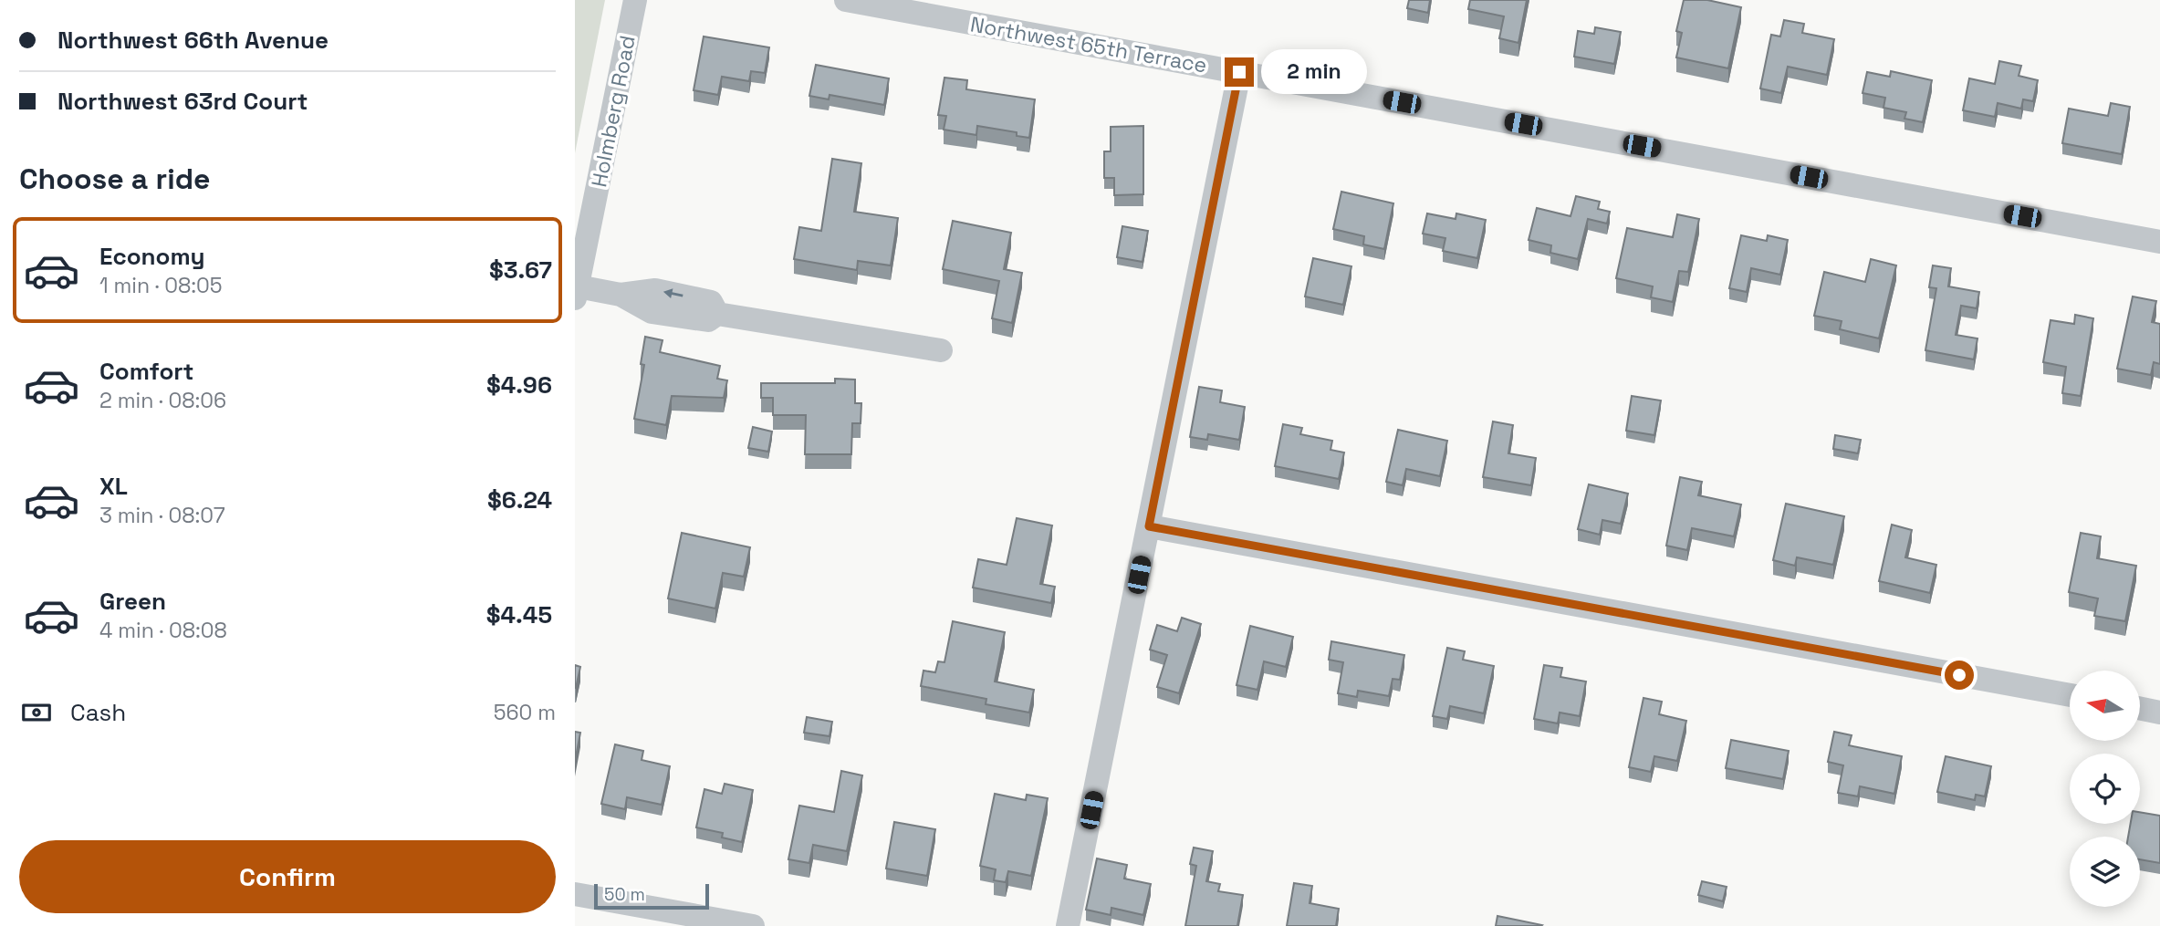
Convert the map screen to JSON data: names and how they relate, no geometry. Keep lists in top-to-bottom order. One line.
{"streets":{"street":["Northwest 65th Terrace","Holmberg Road"]},"scale_bar":"50 m","north":"left","page":{"banner":["Northwest 66th Avenue","Northwest 63rd Court"],"bubble":"2 min","heading":"Choose a ride","list":[{"name":"Economy","note":"1 min · 08:05","value":"$3.67"},{"name":"Comfort","note":"2 min · 08:06","value":"$4.96"},{"name":"XL","note":"3 min · 08:07","value":"$6.24"},{"name":"Green","note":"4 min · 08:08","value":"$4.45"}],"pay":["Cash","560 m"],"buttons":"Confirm","scale":"50 m"}}
